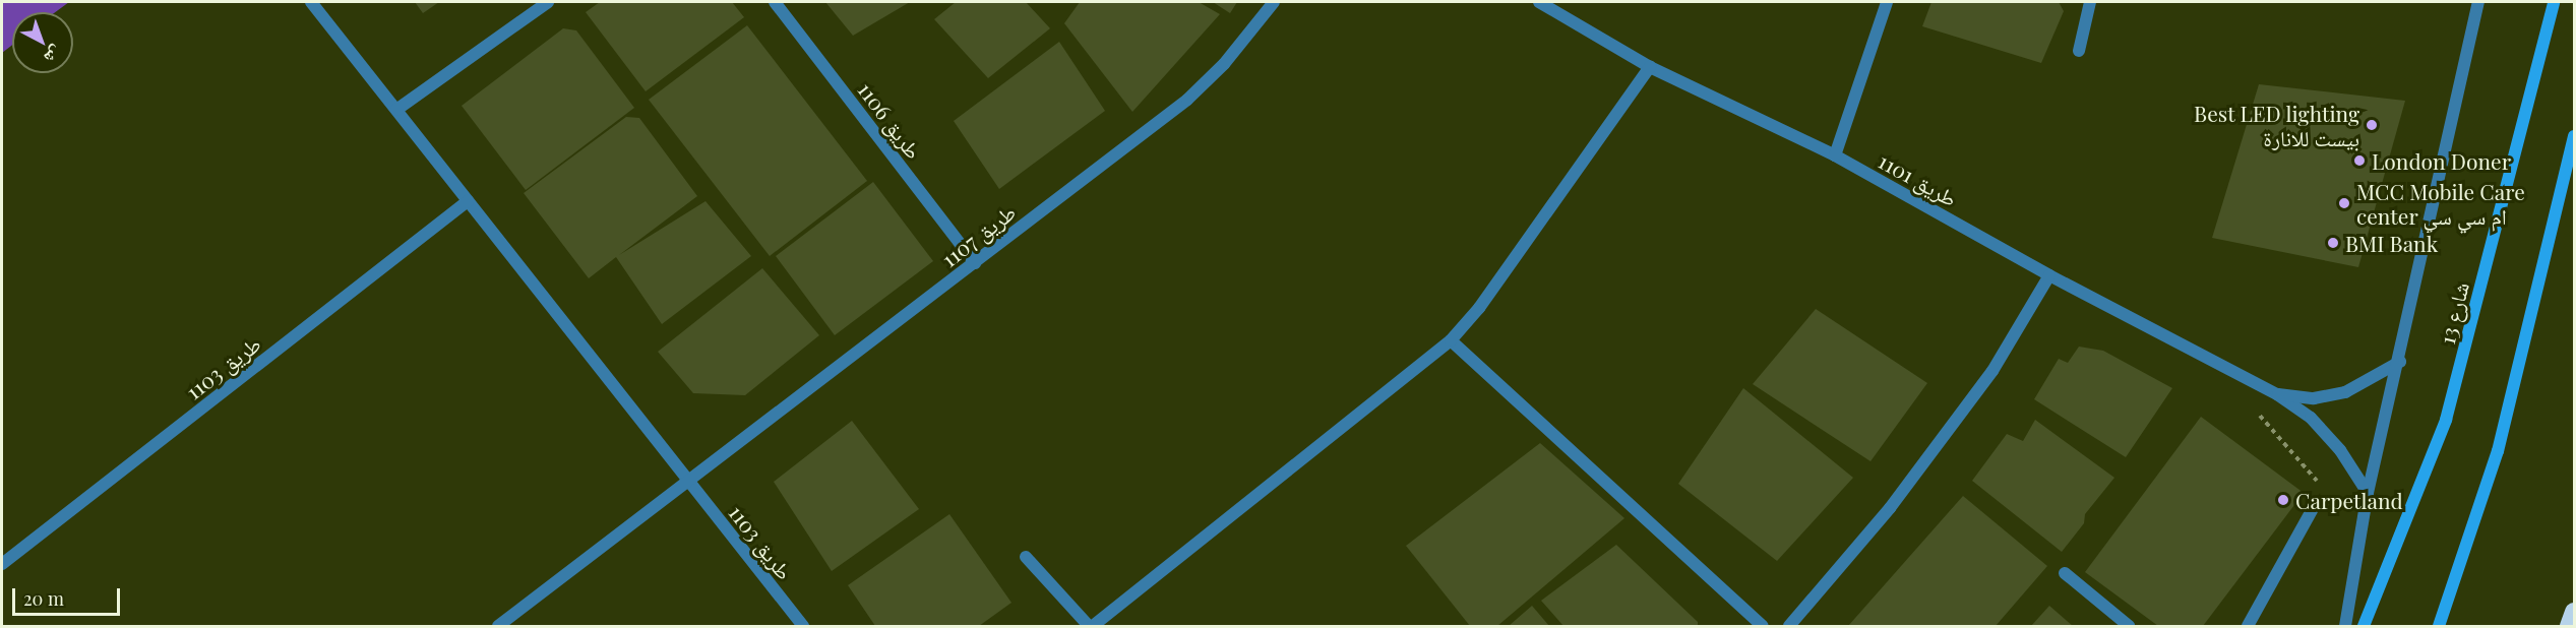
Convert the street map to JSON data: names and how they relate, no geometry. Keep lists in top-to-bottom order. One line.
{"streets":{"street":["طريق 1106","طريق 1101","طريق 1107","شارع 13","طريق 1103"]},"crossings":[["طريق 1106","طريق 1107"],["طريق 1107","طريق 1103"]],"places":["Best LED lighting بيست للانارة","London Doner","MCC Mobile Care center ام سي سي","BMI Bank","Carpetland"],"scale_bar":"20 m","north":"bottom right"}
